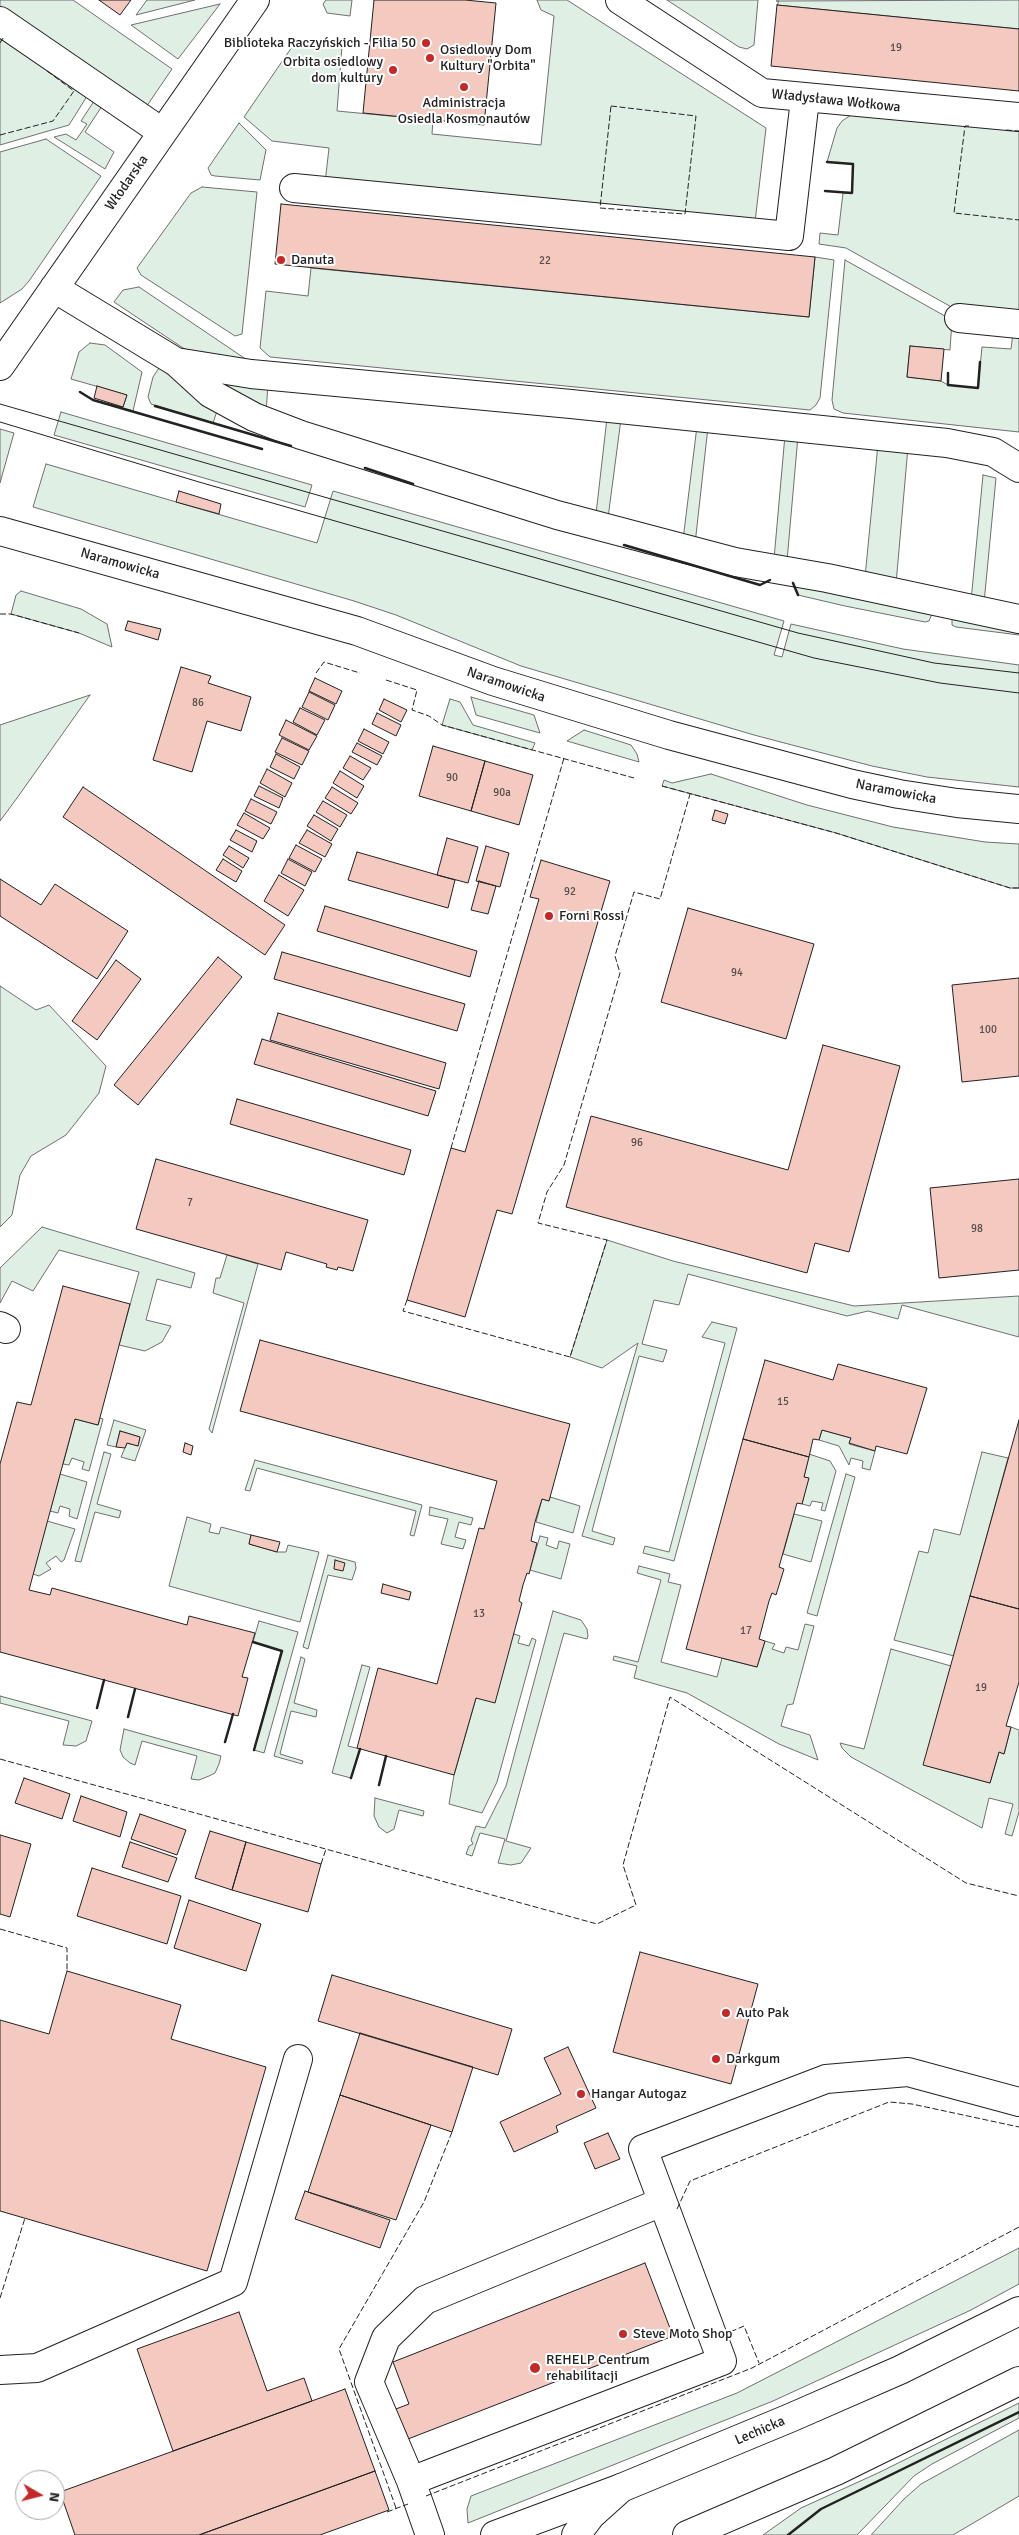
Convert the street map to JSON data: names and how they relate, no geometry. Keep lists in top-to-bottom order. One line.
{"streets":{"street":["Władysława Wołkowa","Włodarska","Naramowicka","Lechicka"]},"places":["Biblioteka Raczyńskich - Filia 50","Osiedlowy Dom Kultury \"Orbita\"","Orbita osiedlowy dom kultury","Administracja Osiedla Kosmonautów","Danuta","Forni Rossi","Auto Pak","Darkgum","Hangar Autogaz","Steve Moto Shop","REHELP Centrum rehabilitacji"],"house_numbers":["19","22","86","90","90a","92","94","100","96","7","98","15","13","17","19"],"north":"right"}
